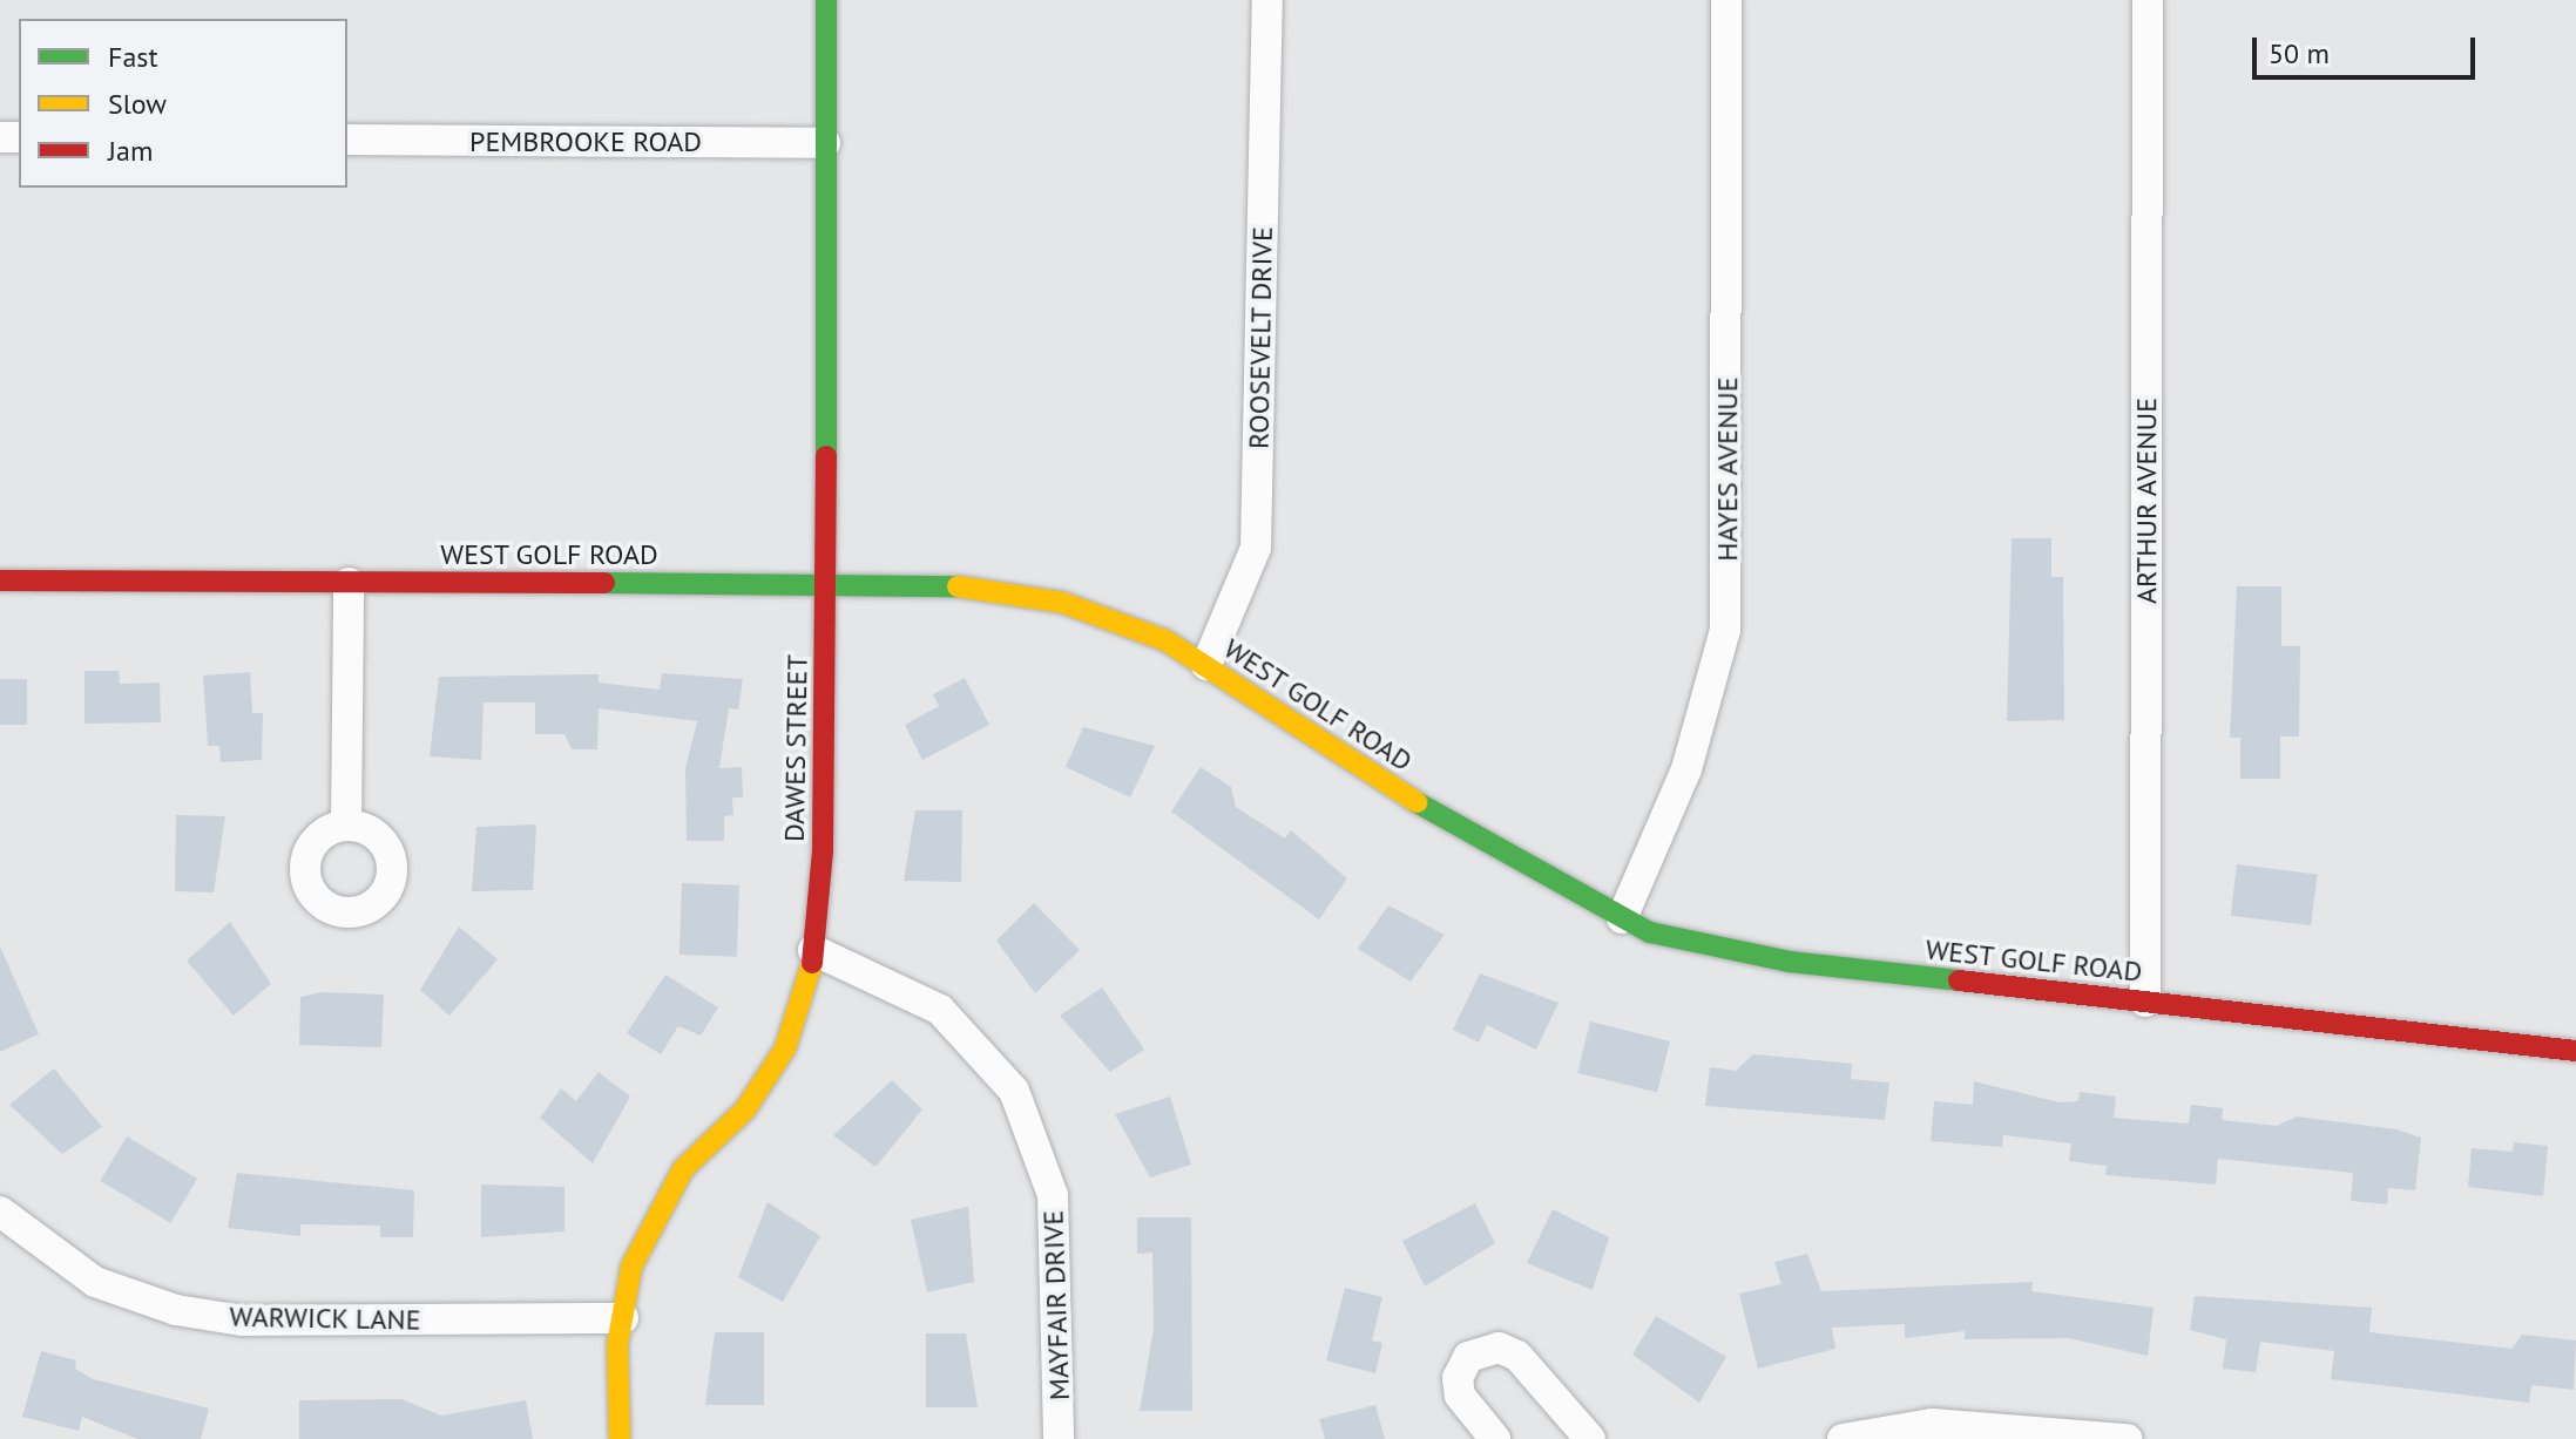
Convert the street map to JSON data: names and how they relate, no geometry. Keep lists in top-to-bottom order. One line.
{"streets":{"street":["PEMBROOKE ROAD","ROOSEVELT DRIVE","HAYES AVENUE","ARTHUR AVENUE","WEST GOLF ROAD","DAWES STREET","MAYFAIR DRIVE","WARWICK LANE"]},"crossings":[["PEMBROOKE ROAD","DAWES STREET"],["ROOSEVELT DRIVE","WEST GOLF ROAD"],["HAYES AVENUE","WEST GOLF ROAD"],["ARTHUR AVENUE","WEST GOLF ROAD"],["WEST GOLF ROAD","DAWES STREET"],["DAWES STREET","MAYFAIR DRIVE"],["DAWES STREET","WARWICK LANE"]],"legend":["Fast","Slow","Jam"],"scale_bar":"50 m"}
